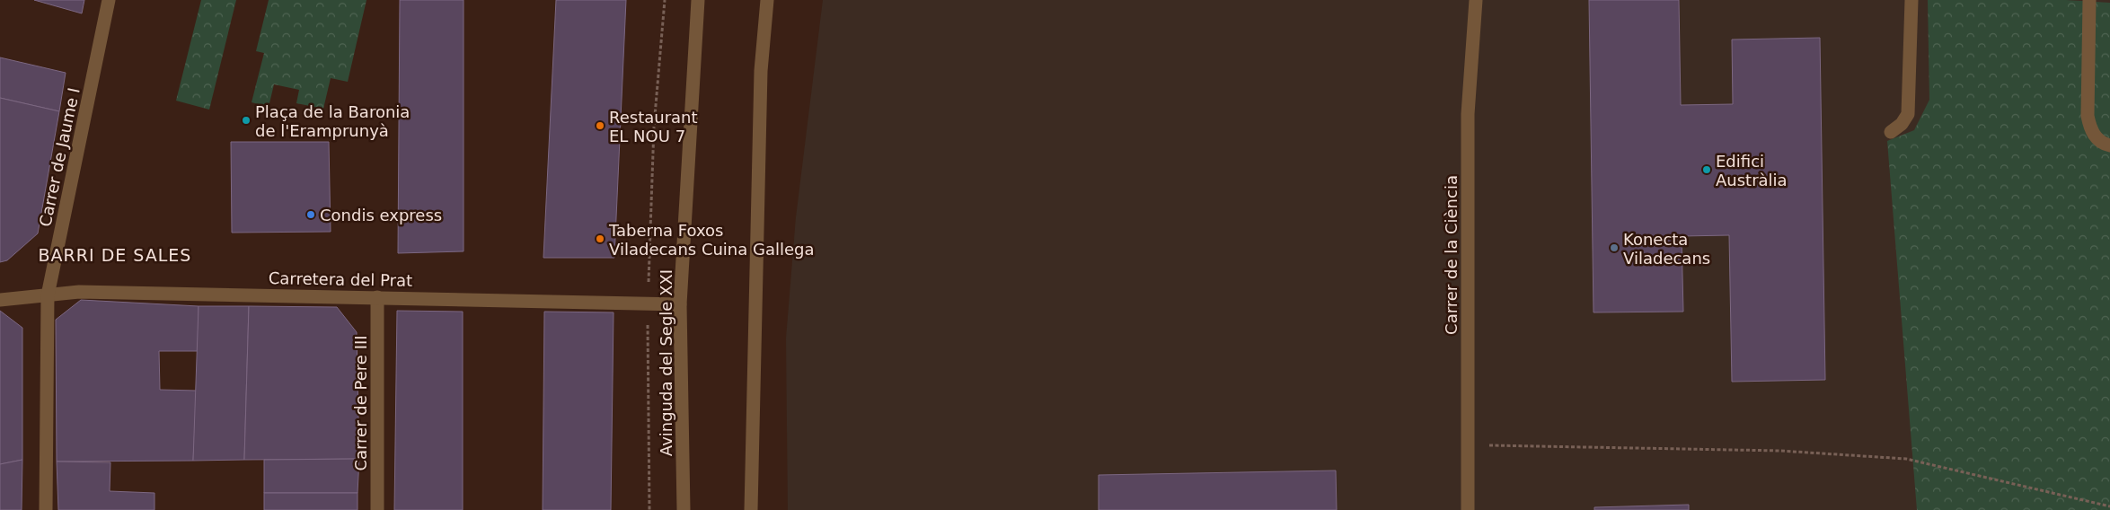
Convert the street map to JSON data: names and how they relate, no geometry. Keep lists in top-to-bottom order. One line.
{"streets":{"street":["Carrer de Jaume I","Carrer de la Ciència","Carretera del Prat","Avinguda del Segle XXI","Carrer de Pere III"]},"crossings":[["Carrer de Jaume I","Carretera del Prat"],["Carretera del Prat","Avinguda del Segle XXI"],["Carretera del Prat","Carrer de Pere III"]],"districts":["BARRI DE SALES"],"places":["Plaça de la Baronia de l'Eramprunyà","Restaurant EL NOU 7","Edifici Austràlia","Condis express","Taberna Foxos Viladecans Cuina Gallega","Konecta Viladecans"]}
